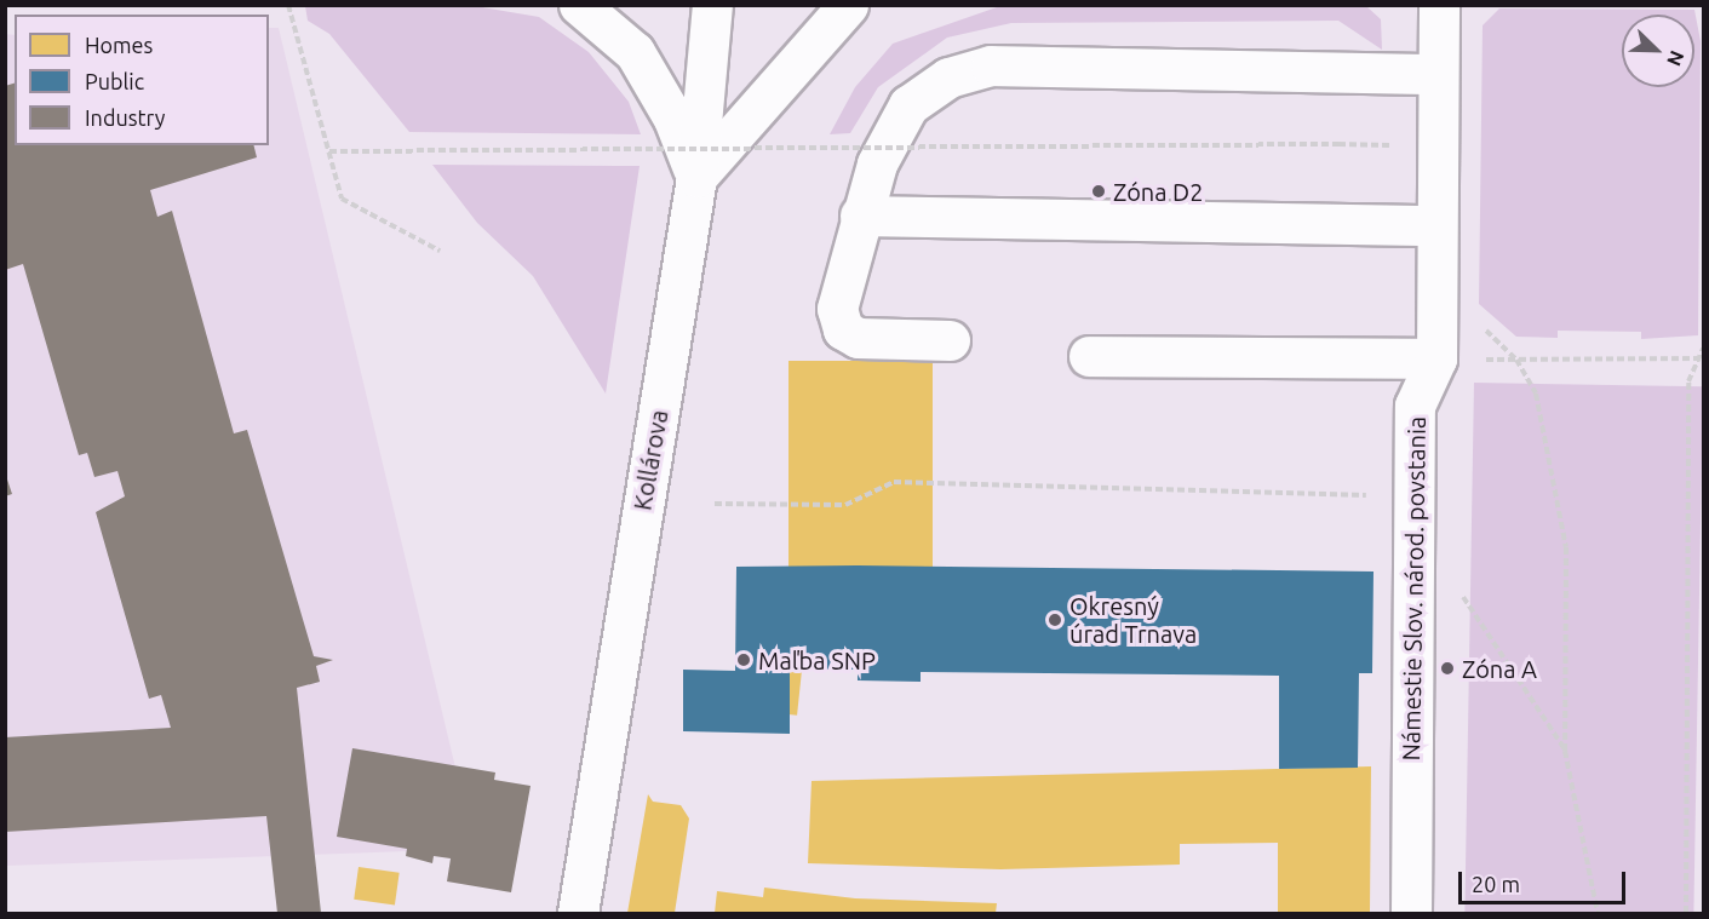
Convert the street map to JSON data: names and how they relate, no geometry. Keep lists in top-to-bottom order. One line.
{"streets":{"street":["Kollárova","Námestie Slov. národ. povstania"]},"places":["Zóna D2","Okresný úrad Trnava","Maľba SNP","Zóna A"],"legend":["Homes","Public","Industry"],"scale_bar":"20 m","north":"bottom right"}
